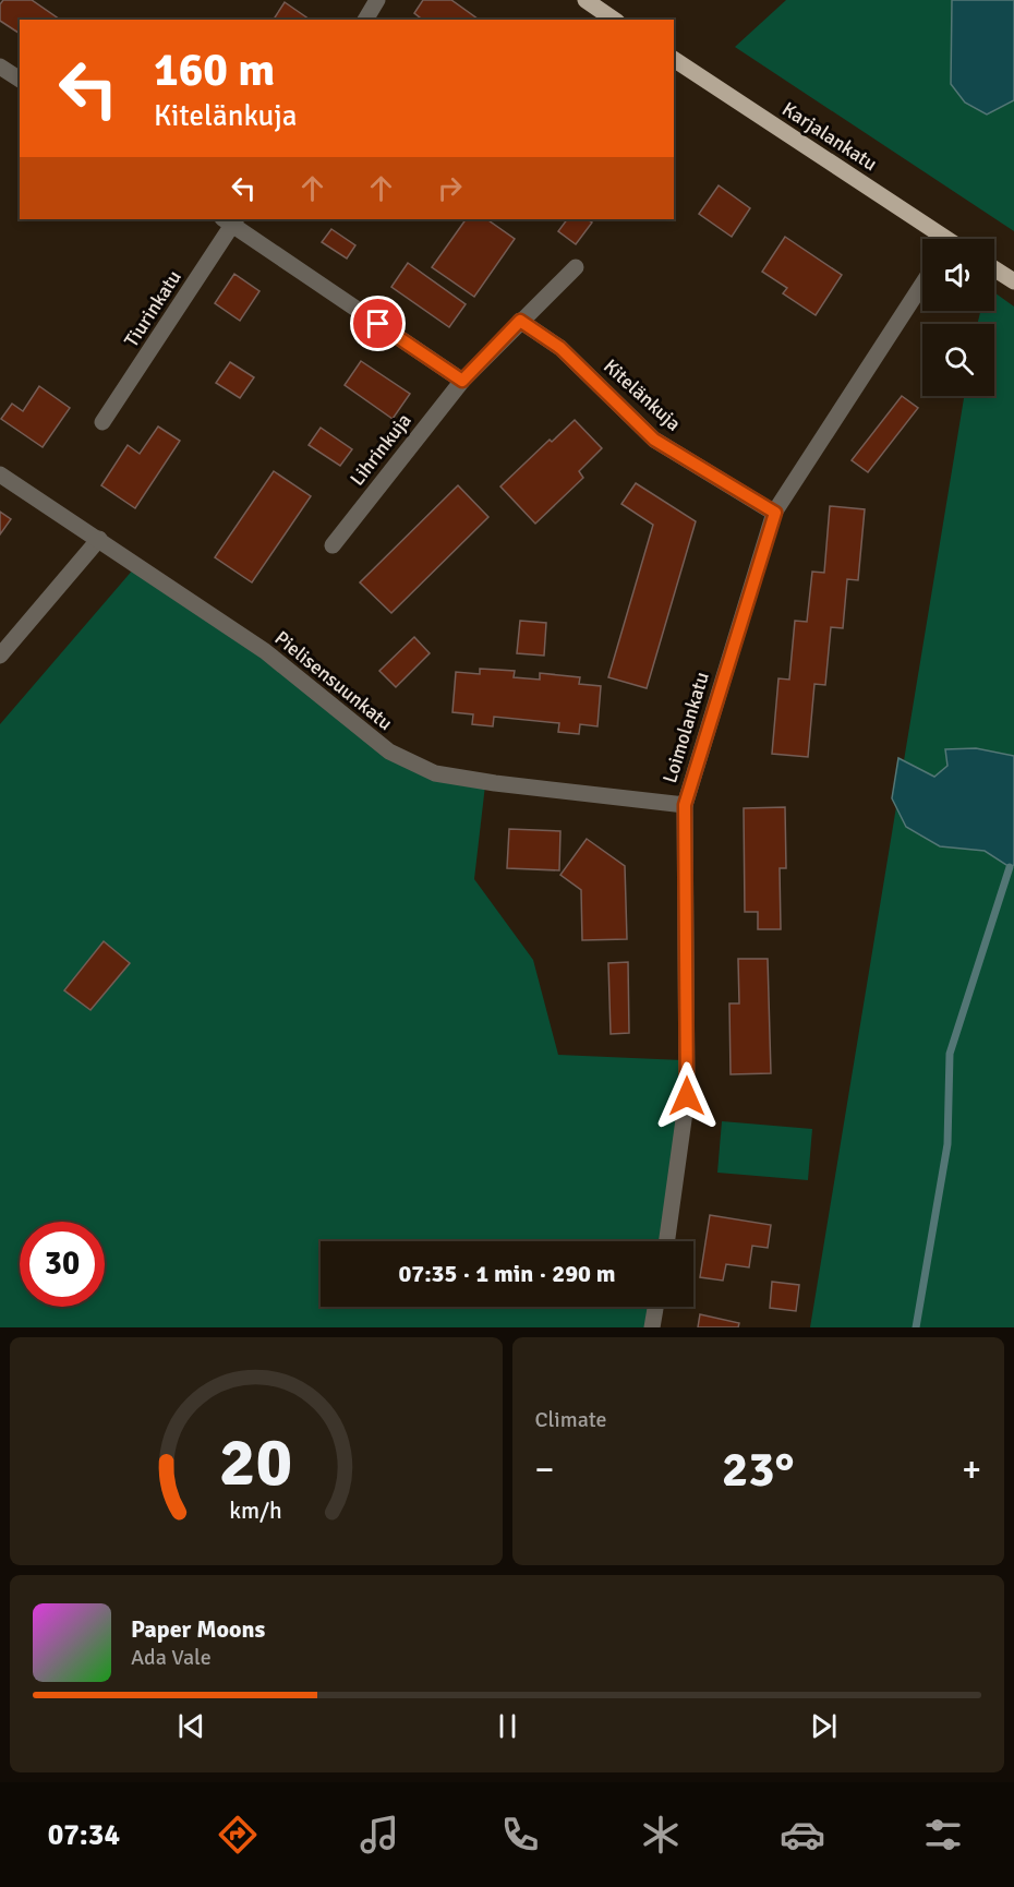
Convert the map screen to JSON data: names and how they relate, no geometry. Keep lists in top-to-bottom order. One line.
{"streets":{"main road":["Karjalankatu"],"street":["Tiurinkatu","Kitelänkuja","Lihrinkuja","Pielisensuunkatu","Loimolankatu"]},"crossings":[["Kitelänkuja","Lihrinkuja"],["Kitelänkuja","Loimolankatu"],["Pielisensuunkatu","Loimolankatu"]],"page":{"turn":["160 m","Kitelänkuja"],"limit":"30","trip":"07:35 · 1 min · 290 m","tile":"Climate","heat":["−","23°","+"],"song":["Paper Moons","Ada Vale"],"tabs":"07:34","gauge":["20","km/h"]}}
